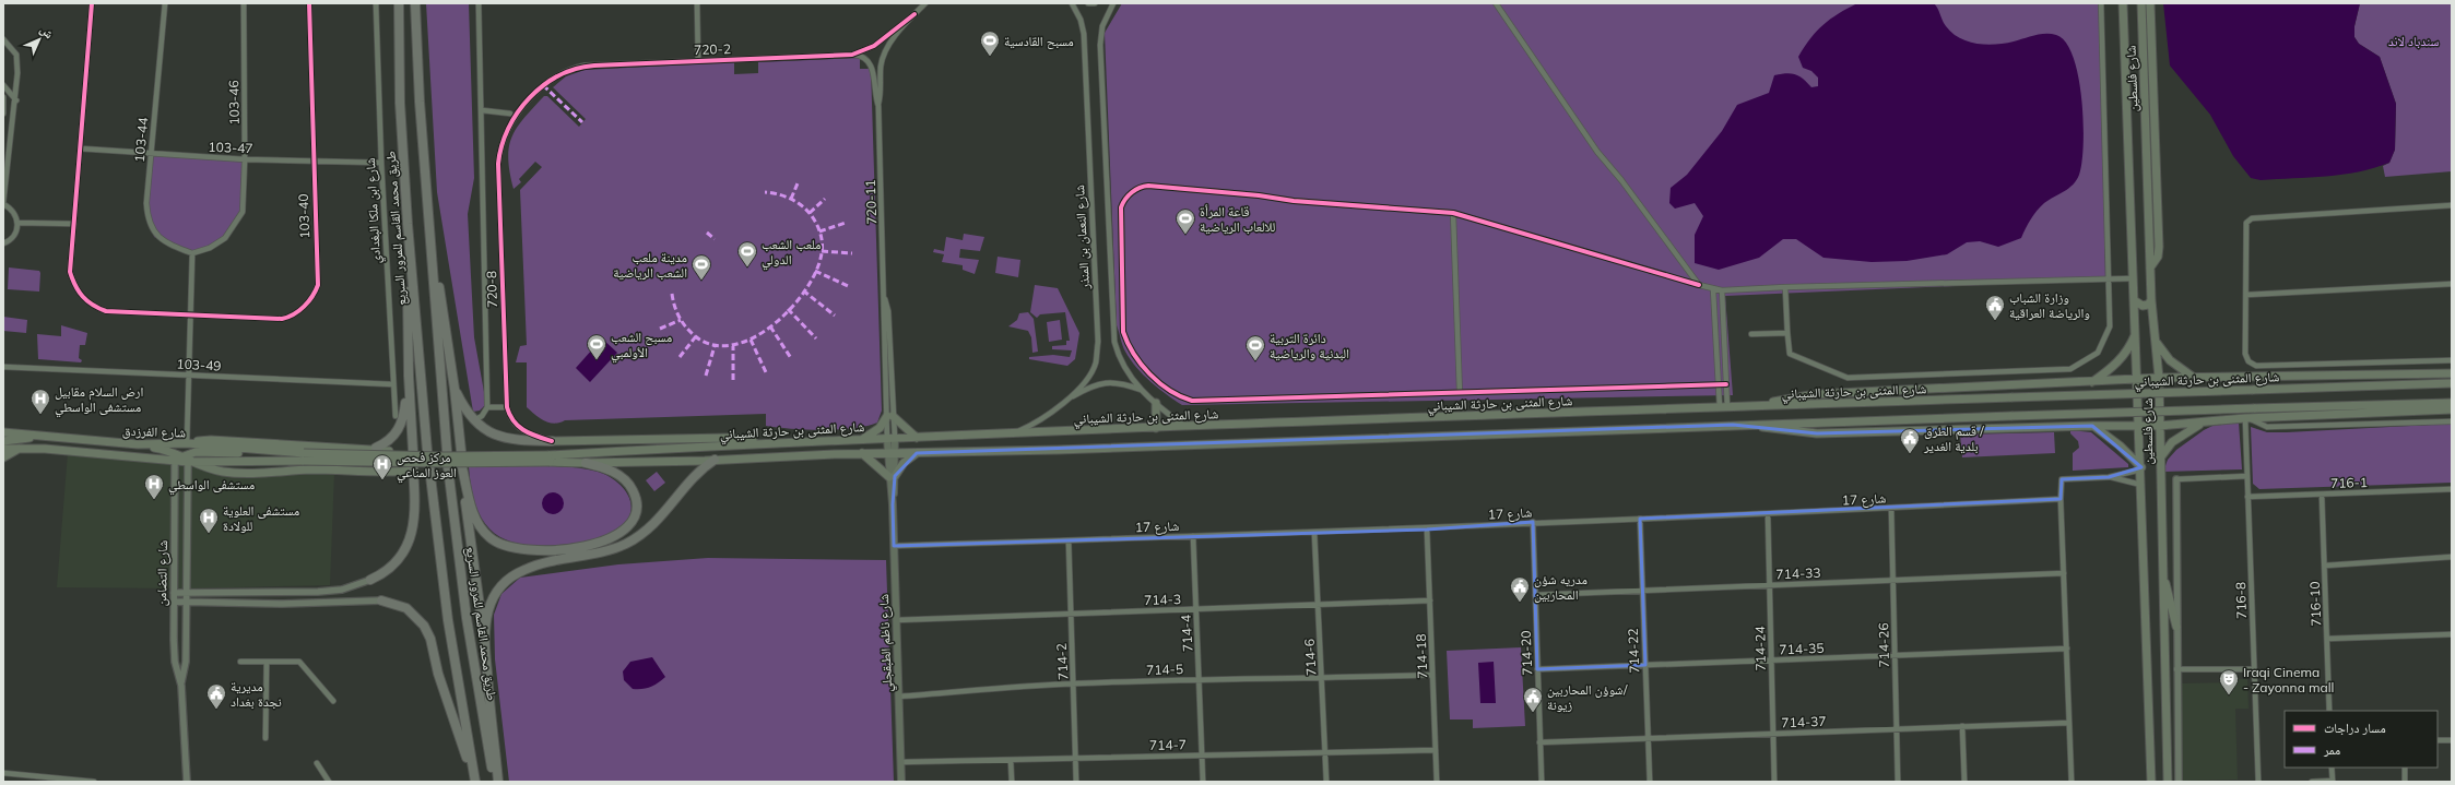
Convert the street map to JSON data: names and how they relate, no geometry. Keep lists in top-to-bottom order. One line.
{"streets":{"highway":["طريق محمد القاسم للمرور السريع"],"main road":["شارع فلسطين","شارع المثنى بن حارثة الشيباني","شارع الفرزدق","شارع ناظم الطبقجلي"],"street":["720-2","103-46","103-44","103-47","720-11","شارع ابن ملكا البغدادي","103-40","شارع النعمان بن المنذر","720-8","103-49","716-1","شارع 17","شارع التضامن","714-33","714-3","716-8","716-10","714-4","714-26","714-24","714-35","714-22","714-20","714-18","714-6","714-2","714-5","714-37","714-7"]},"crossings":[["720-2","720-11"],["720-2","720-8"],["103-46","103-44"],["103-46","103-47"],["103-44","103-47"],["103-47","شارع ابن ملكا البغدادي"],["103-47","103-40"],["720-11","شارع المثنى بن حارثة الشيباني"],["720-11","شارع ناظم الطبقجلي"],["شارع ابن ملكا البغدادي","103-49"],["شارع النعمان بن المنذر","شارع المثنى بن حارثة الشيباني"],["شارع المثنى بن حارثة الشيباني","شارع ناظم الطبقجلي"],["شارع الفرزدق","شارع التضامن"],["716-1","716-8"],["716-1","716-10"],["شارع 17","714-4"],["شارع 17","شارع ناظم الطبقجلي"],["شارع 17","714-26"],["شارع 17","714-24"],["شارع 17","714-22"],["شارع 17","714-20"],["شارع 17","714-18"],["شارع 17","714-6"],["شارع 17","714-2"],["714-33","714-26"],["714-33","714-24"],["714-33","714-22"],["714-33","714-20"],["714-3","714-4"],["714-3","شارع ناظم الطبقجلي"],["714-3","714-18"],["714-3","714-6"],["714-3","714-2"],["714-4","714-5"],["714-4","714-7"],["شارع ناظم الطبقجلي","714-5"],["شارع ناظم الطبقجلي","714-7"],["714-26","714-35"],["714-26","714-37"],["714-24","714-35"],["714-24","714-37"],["714-35","714-22"],["714-35","714-20"],["714-22","714-37"],["714-20","714-37"],["714-18","714-5"],["714-18","714-7"],["714-6","714-5"],["714-6","714-7"],["714-2","714-5"],["714-2","714-7"]],"parks":["سندباد لاند"],"places":{"sports":["مسبح القادسية","قاعة المرأة للالعاب الرياضية","ملعب الشعب الدولي","مدينة ملعب الشعب الرياضية","مسبح الشعب الأولمبي","دائرة التربية البدنية والرياضية"],"public building":["وزارة الشباب والرياضة العراقية","قسم الطرق / بلدية الغدير","مدريه شؤن المحاربين","مديرية نجدة بغداد","شوؤن المحاربين/ زيونة"],"hospital":["ارض السلام مقابيل مستشفى الواسطي","مركز فحص العوز المناعي","مستشفى الواسطي","مستشفى العلوية للولادة"],"theatre":["Iraqi Cinema - Zayonna mall"]},"legend":["مسار دراجات","ممر"],"north":"top right"}
